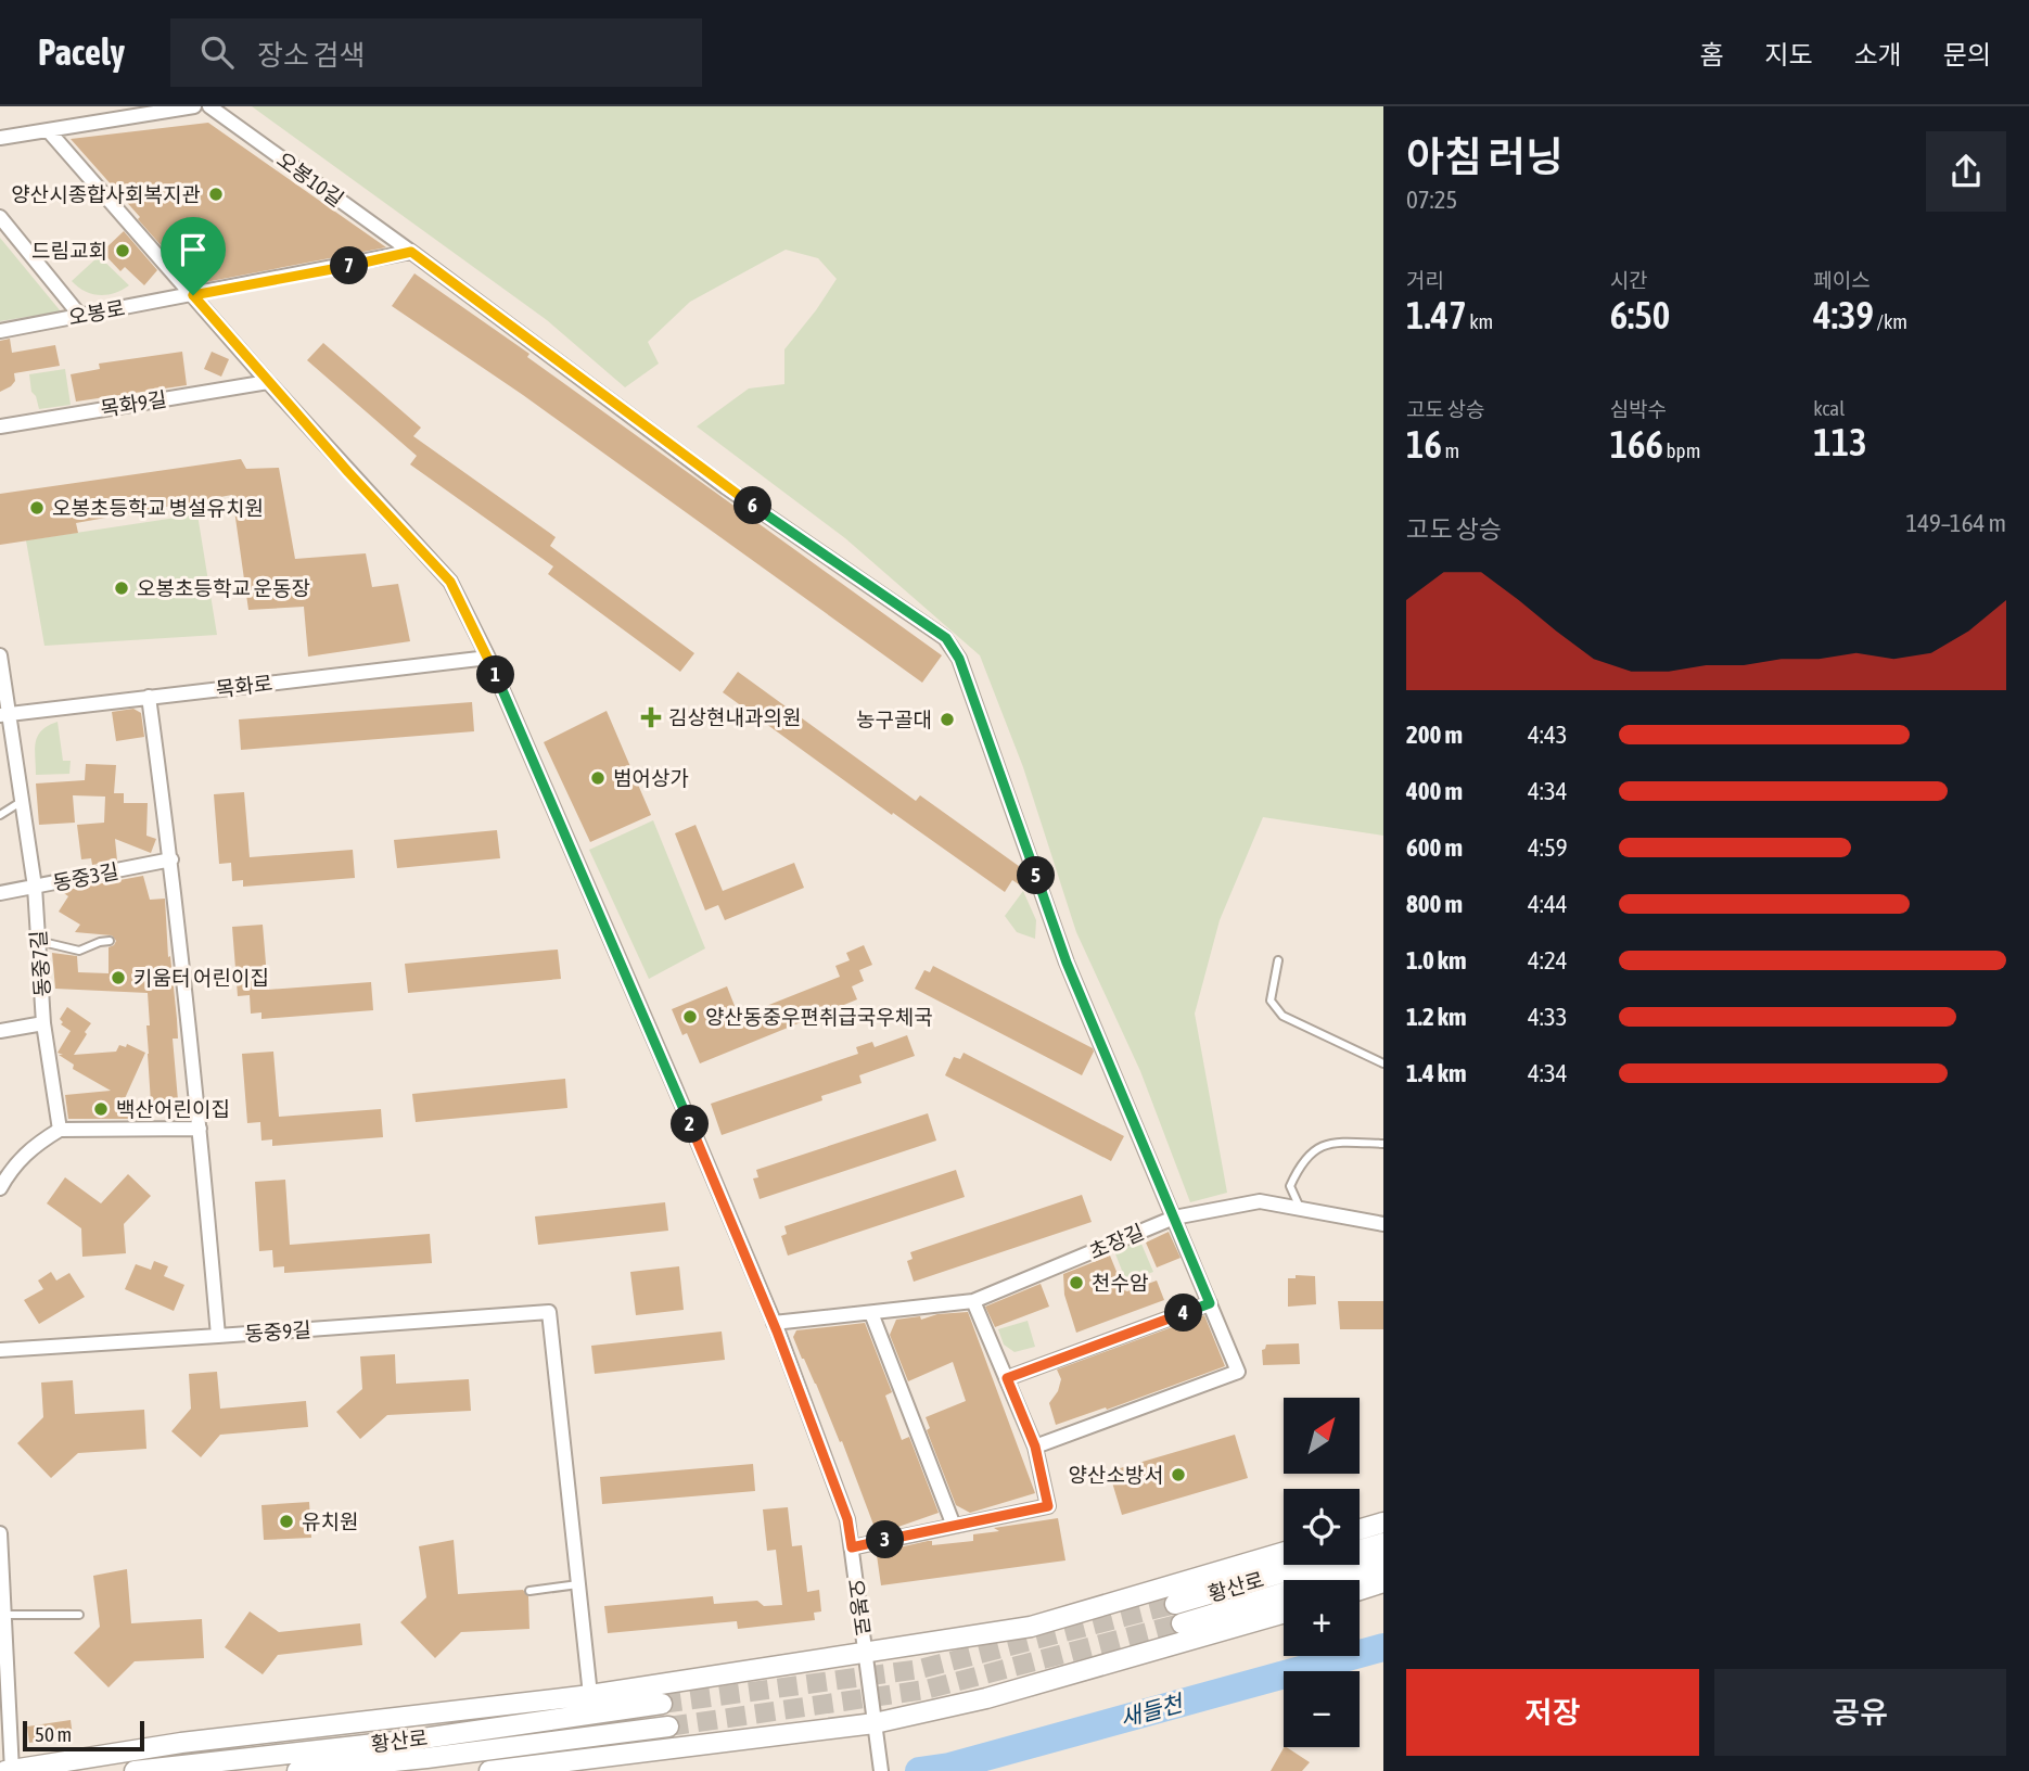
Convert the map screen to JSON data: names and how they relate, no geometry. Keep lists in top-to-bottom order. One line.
{"streets":{"main road":["황산로"],"street":["오봉10길","오봉로","목화9길","목화로","동중3길","동중7길","초장길","동중9길"]},"crossings":[["오봉10길","오봉로"],["오봉로","목화9길"],["오봉로","목화로"],["오봉로","초장길"],["목화로","동중7길"],["목화로","동중9길"],["동중3길","동중7길"],["동중3길","동중9길"]],"water":["새들천"],"places":{"other":["양산시종합사회복지관","드림교회","오봉초등학교 병설유치원","오봉초등학교 운동장","농구골대","범어상가","키움터 어린이집","양산동중우편취급국우체국","백산어린이집","천수암","양산소방서","유치원"],"health":["김상현내과의원"]},"scale_bar":"50 m","north":"top right","page":{"header":"Pacely","search":"장소 검색","nav":["홈","지도","소개","문의"],"heading":["아침 러닝","07:25"],"stats":[["거리","1.47 km"],["시간","6:50"],["페이스","4:39 /km"],["고도 상승","16 m"],["심박수","166 bpm"],["kcal","113"]],"pins":["7","6","1","5","2","4","3"],"chart":["고도 상승","149–164 m"],"list":[{"name":"200 m","note":"4:43"},{"name":"400 m","note":"4:34"},{"name":"600 m","note":"4:59"},{"name":"800 m","note":"4:44"},{"name":"1.0 km","note":"4:24"},{"name":"1.2 km","note":"4:33"},{"name":"1.4 km","note":"4:34"}],"map_buttons":["+","−"],"buttons":["저장","공유"],"scale":"50 m"}}
